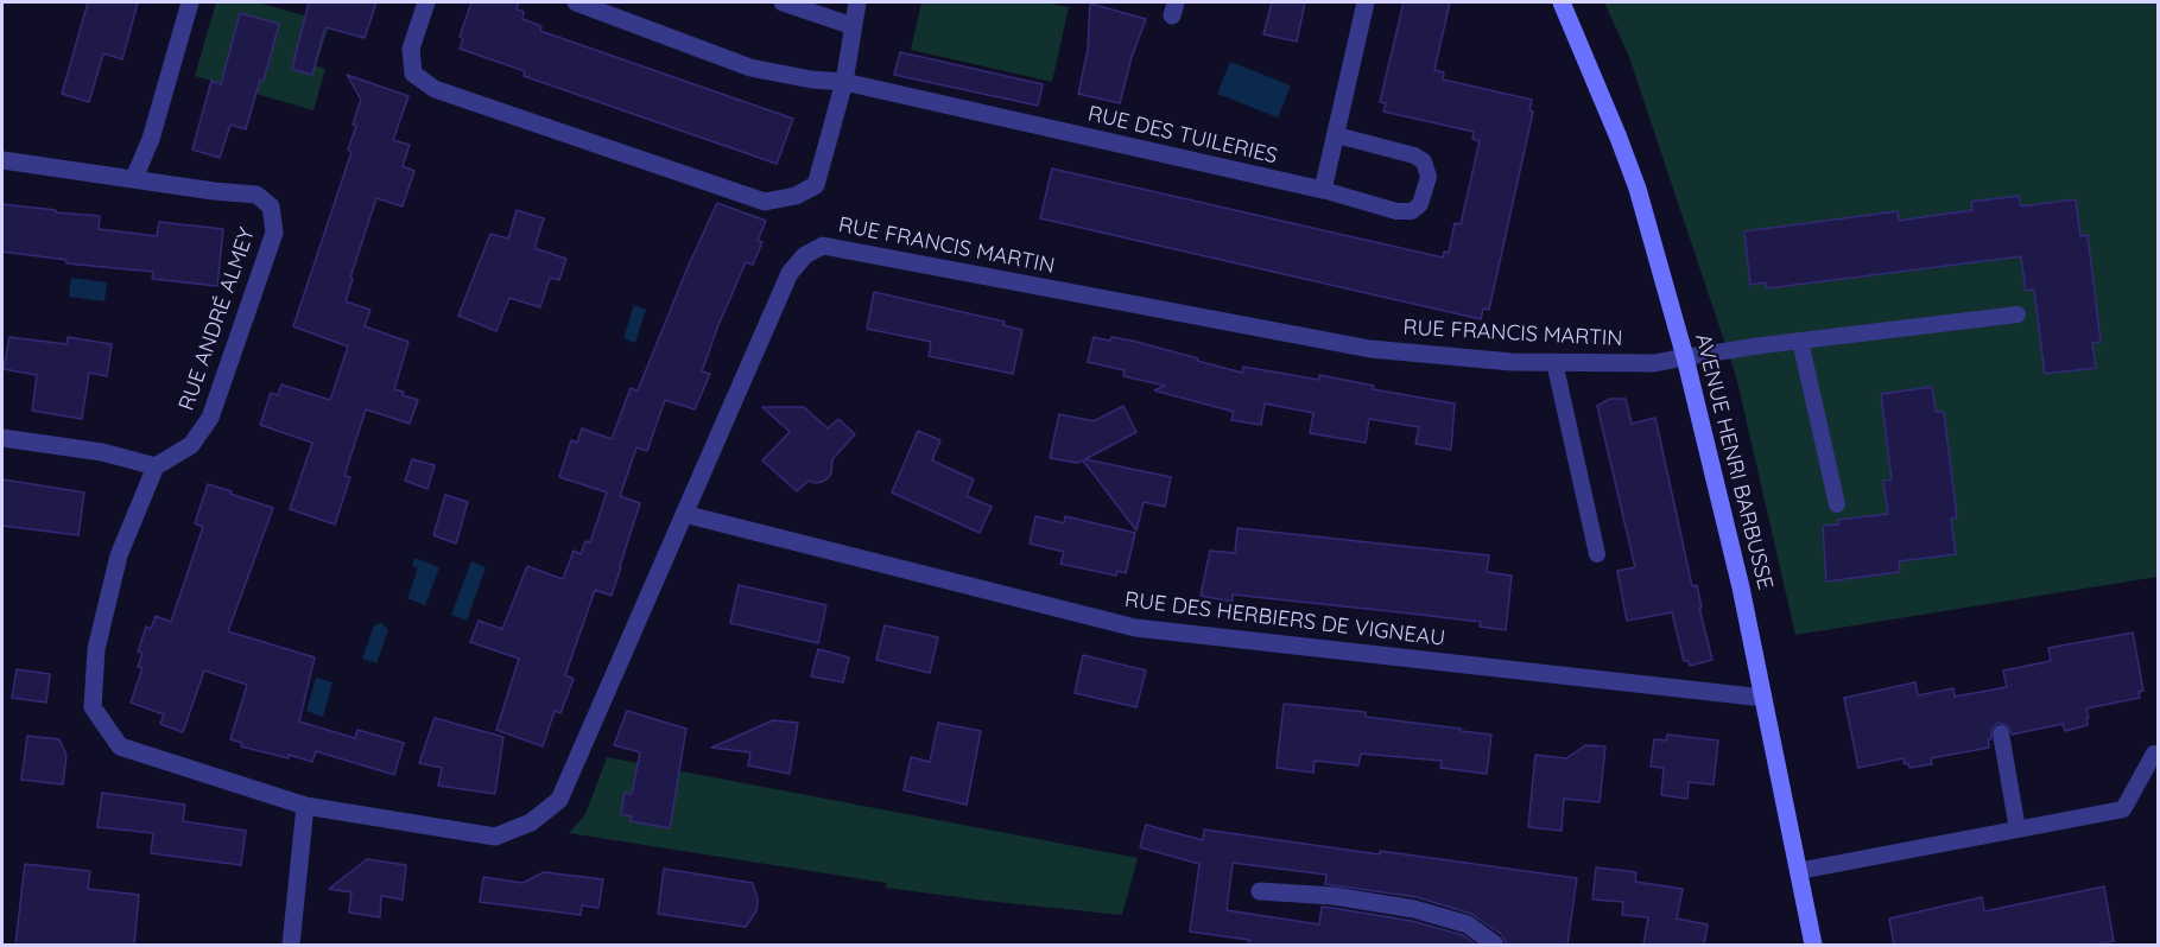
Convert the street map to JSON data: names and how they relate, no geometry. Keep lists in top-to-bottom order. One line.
{"streets":{"street":["RUE DES TUILERIES","RUE FRANCIS MARTIN","RUE ANDRÉ ALMEY","AVENUE HENRI BARBUSSE","RUE DES HERBIERS DE VIGNEAU"]},"crossings":[["RUE FRANCIS MARTIN","RUE ANDRÉ ALMEY"],["RUE FRANCIS MARTIN","AVENUE HENRI BARBUSSE"],["RUE FRANCIS MARTIN","RUE DES HERBIERS DE VIGNEAU"],["AVENUE HENRI BARBUSSE","RUE DES HERBIERS DE VIGNEAU"]]}
